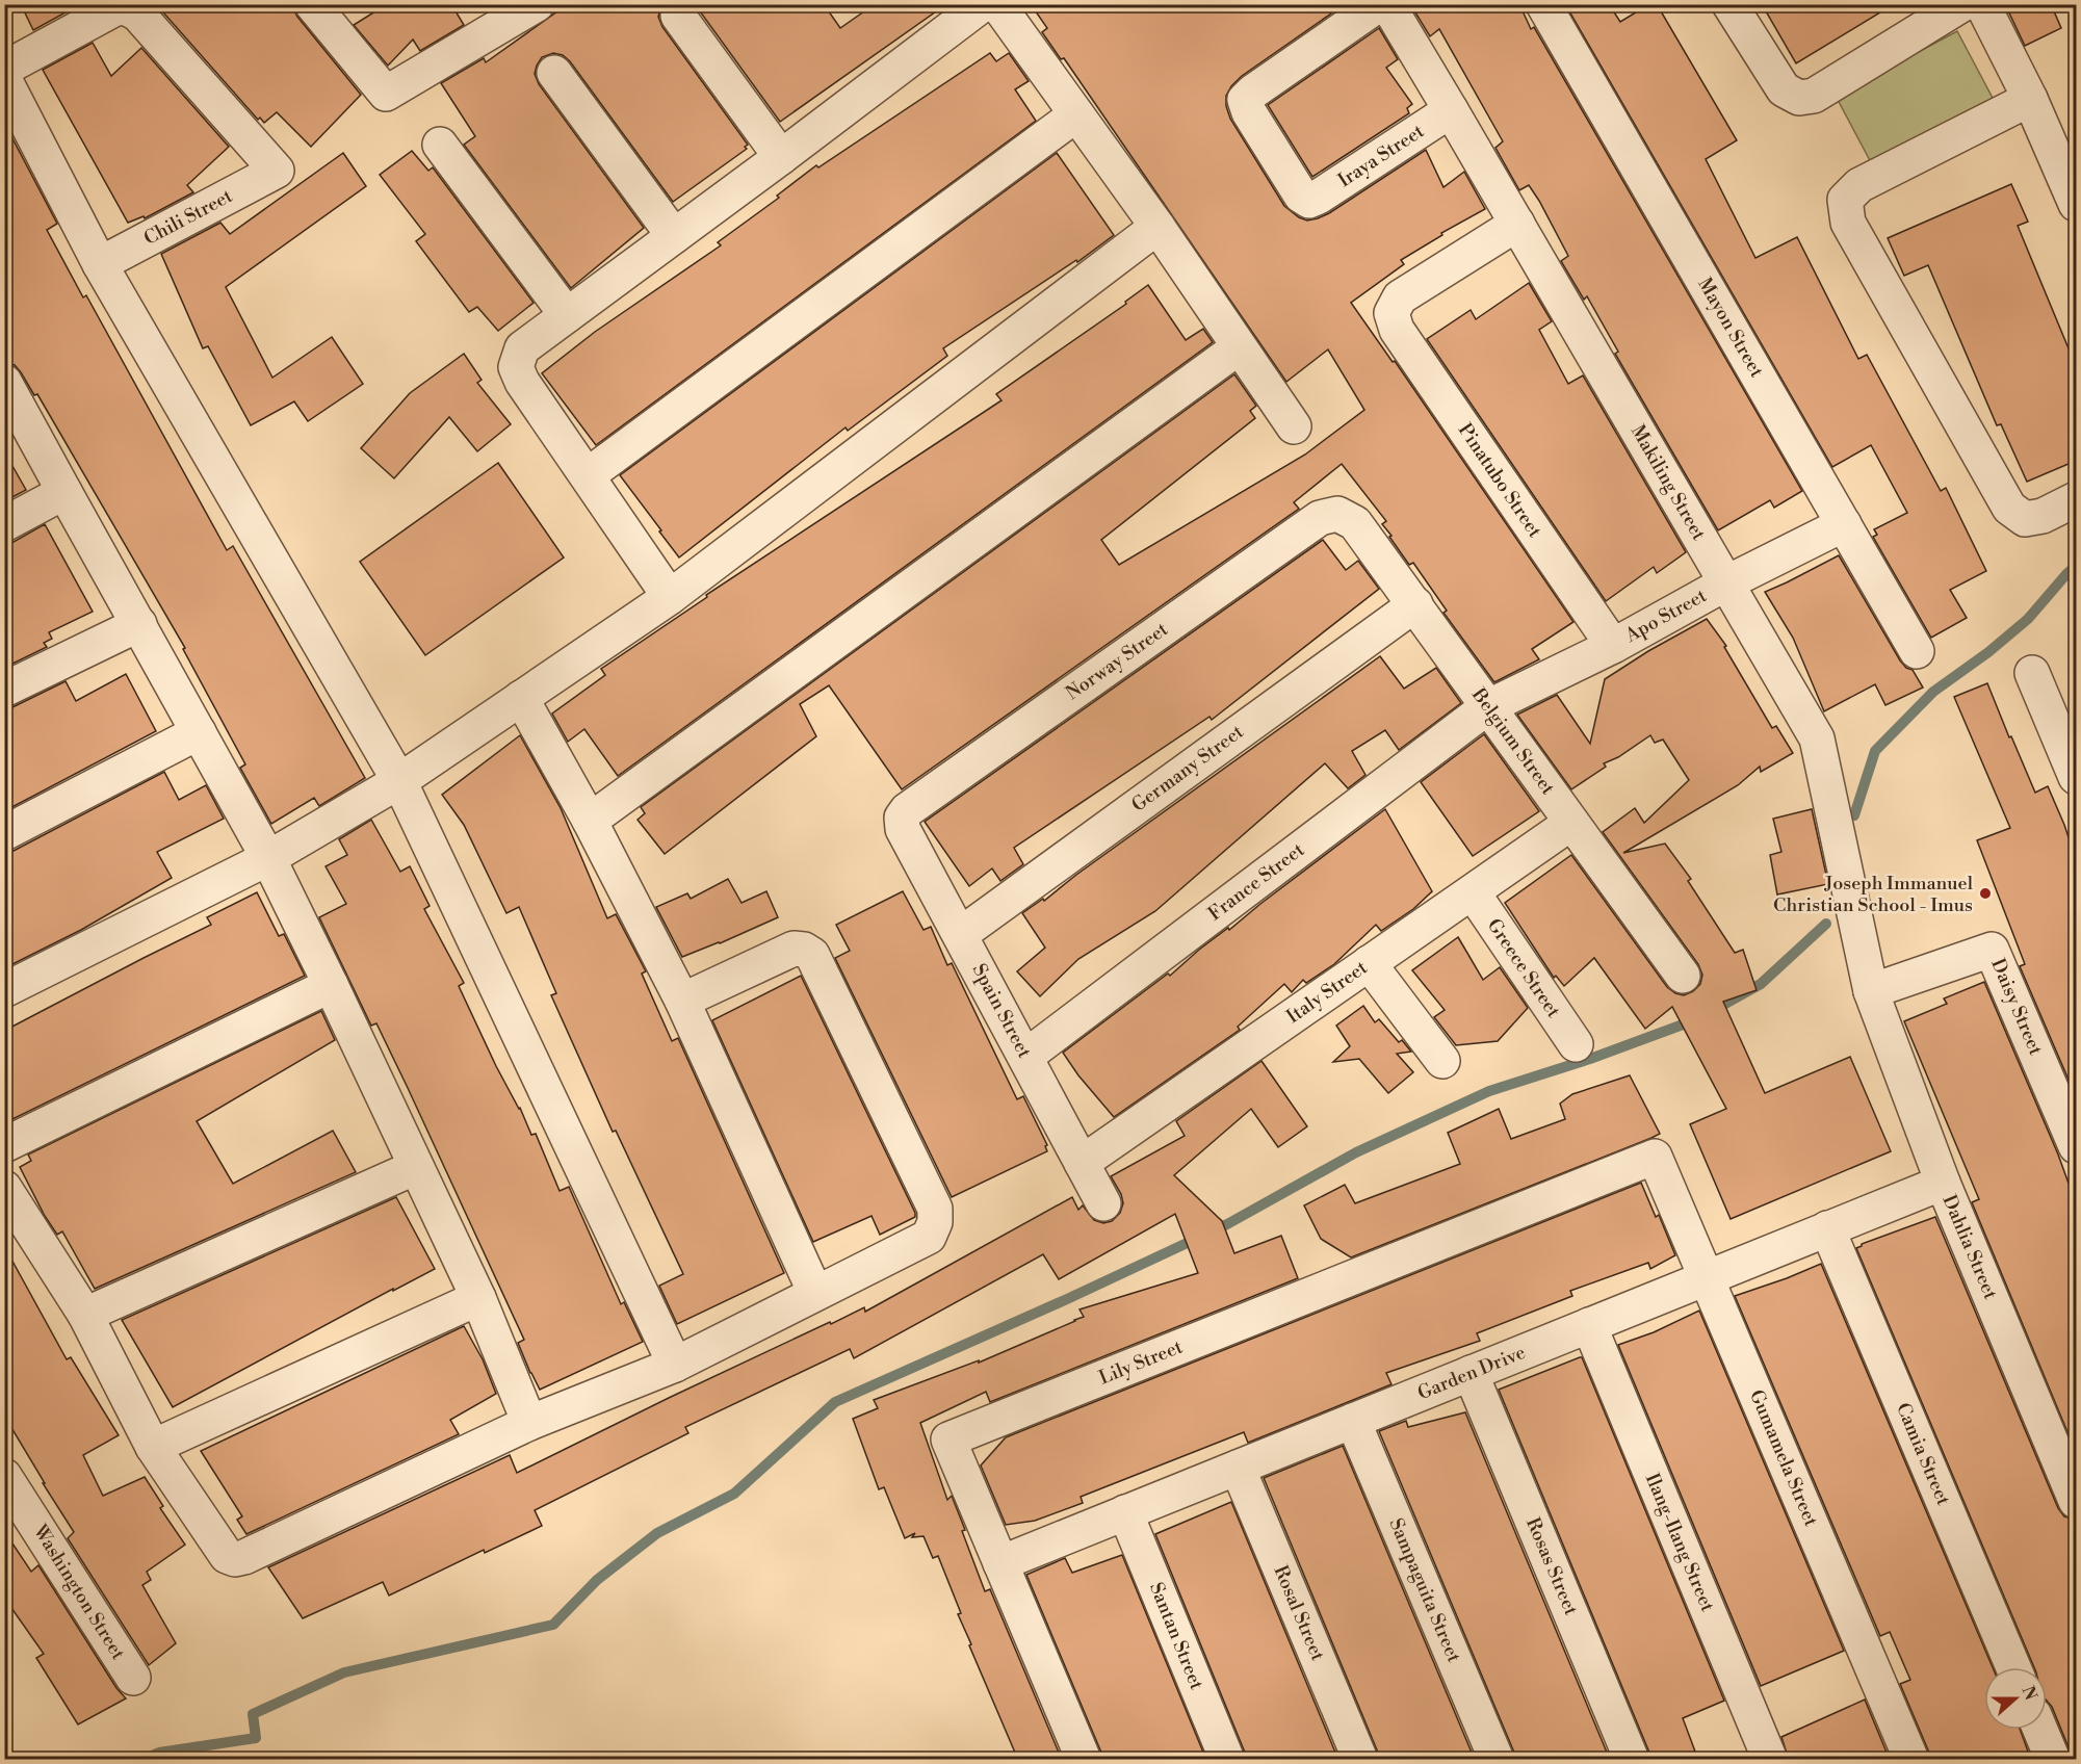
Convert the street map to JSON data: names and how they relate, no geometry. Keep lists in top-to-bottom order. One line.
{"streets":{"street":["Iraya Street","Chili Street","Mayon Street","Pinatubo Street","Makiling Street","Apo Street","Norway Street","Belgium Street","Germany Street","France Street","Greece Street","Italy Street","Daisy Street","Spain Street","Dahlia Street","Lily Street","Garden Drive","Camia Street","Gumamela Street","Ilang-Ilang Street","Rosas Street","Sampaguita Street","Washington Street","Rosal Street","Santan Street"]},"crossings":[["Iraya Street","Makiling Street"],["Mayon Street","Apo Street"],["Pinatubo Street","Makiling Street"],["Pinatubo Street","Apo Street"],["Makiling Street","Apo Street"],["Makiling Street","Daisy Street"],["Makiling Street","Dahlia Street"],["Apo Street","Belgium Street"],["Apo Street","France Street"],["Norway Street","Belgium Street"],["Norway Street","Spain Street"],["Belgium Street","Germany Street"],["Belgium Street","France Street"],["Belgium Street","Italy Street"],["Germany Street","Spain Street"],["France Street","Spain Street"],["Greece Street","Italy Street"],["Italy Street","Spain Street"],["Daisy Street","Dahlia Street"],["Dahlia Street","Garden Drive"],["Lily Street","Garden Drive"],["Lily Street","Gumamela Street"],["Garden Drive","Camia Street"],["Garden Drive","Gumamela Street"],["Garden Drive","Ilang-Ilang Street"],["Garden Drive","Rosas Street"],["Garden Drive","Sampaguita Street"],["Garden Drive","Rosal Street"],["Garden Drive","Santan Street"]],"places":["Joseph Immanuel Christian School - Imus"],"north":"right"}
